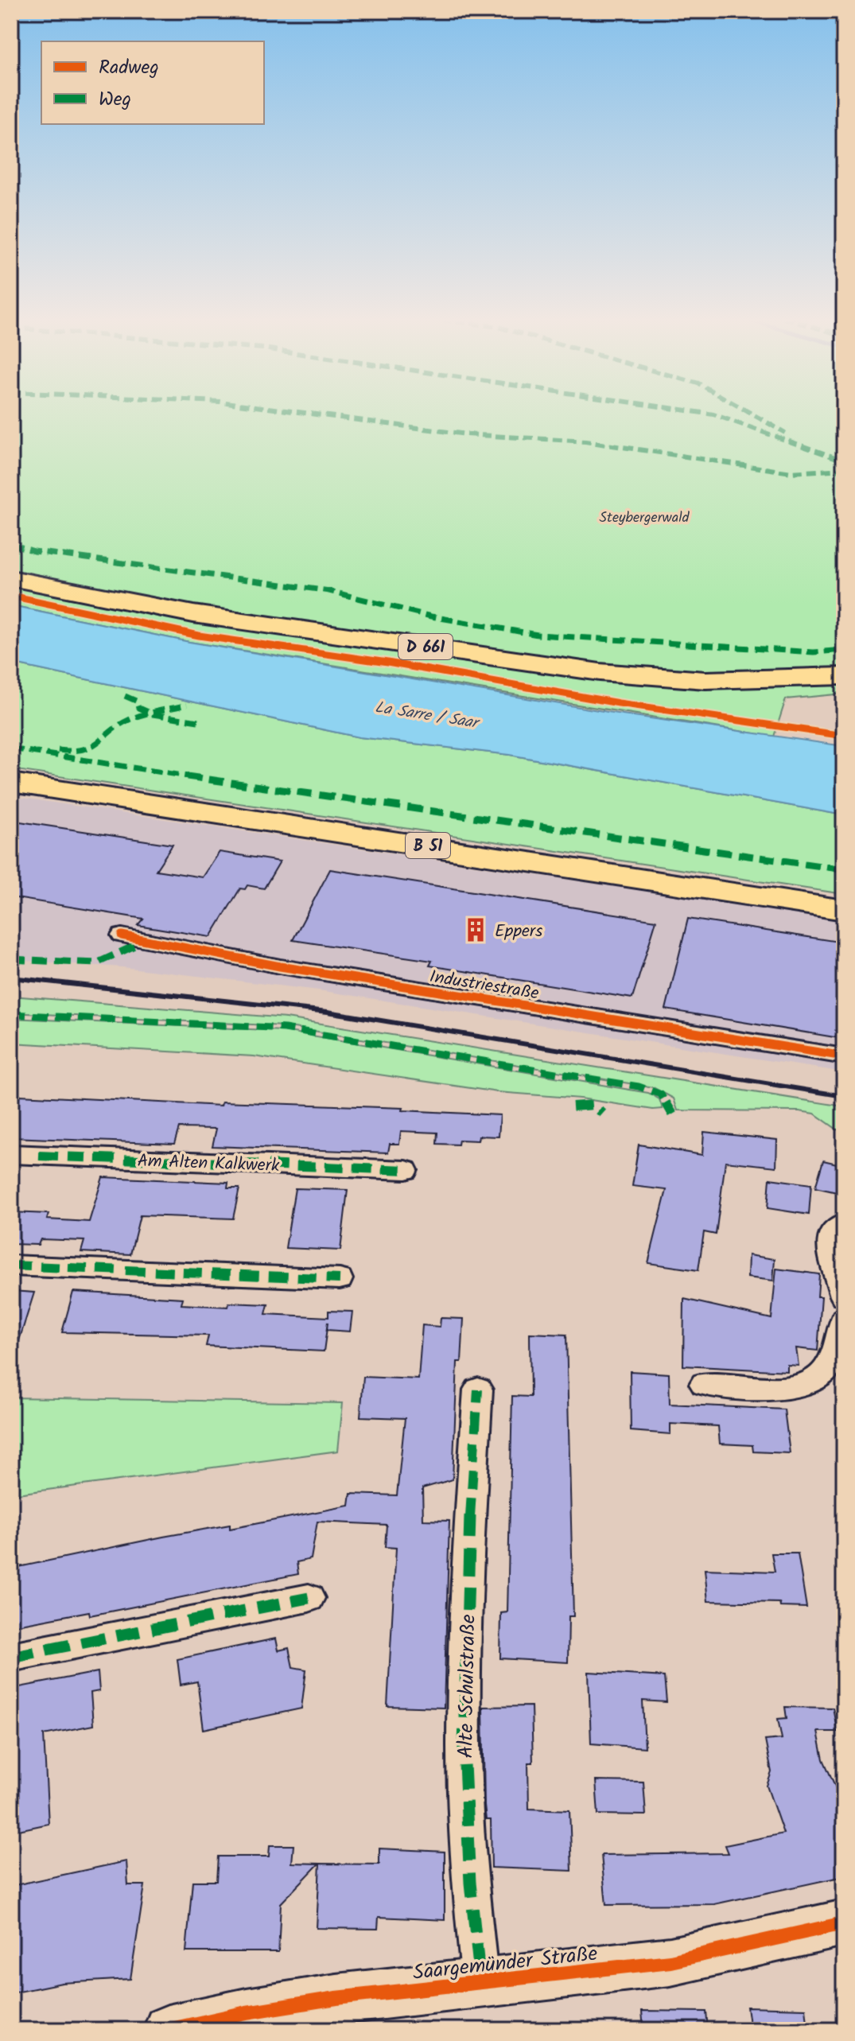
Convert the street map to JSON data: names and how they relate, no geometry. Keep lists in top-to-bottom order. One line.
{"streets":{"main road":["D 661","B 51"],"street":["Industriestraße","Am Alten Kalkwerk","Alte Schulstraße","Saargemünder Straße"]},"crossings":[["Alte Schulstraße","Saargemünder Straße"]],"water":["La Sarre / Saar"],"parks":["Steybergerwald"],"places":{"building":["Eppers"]},"legend":["Radweg","Weg"]}
